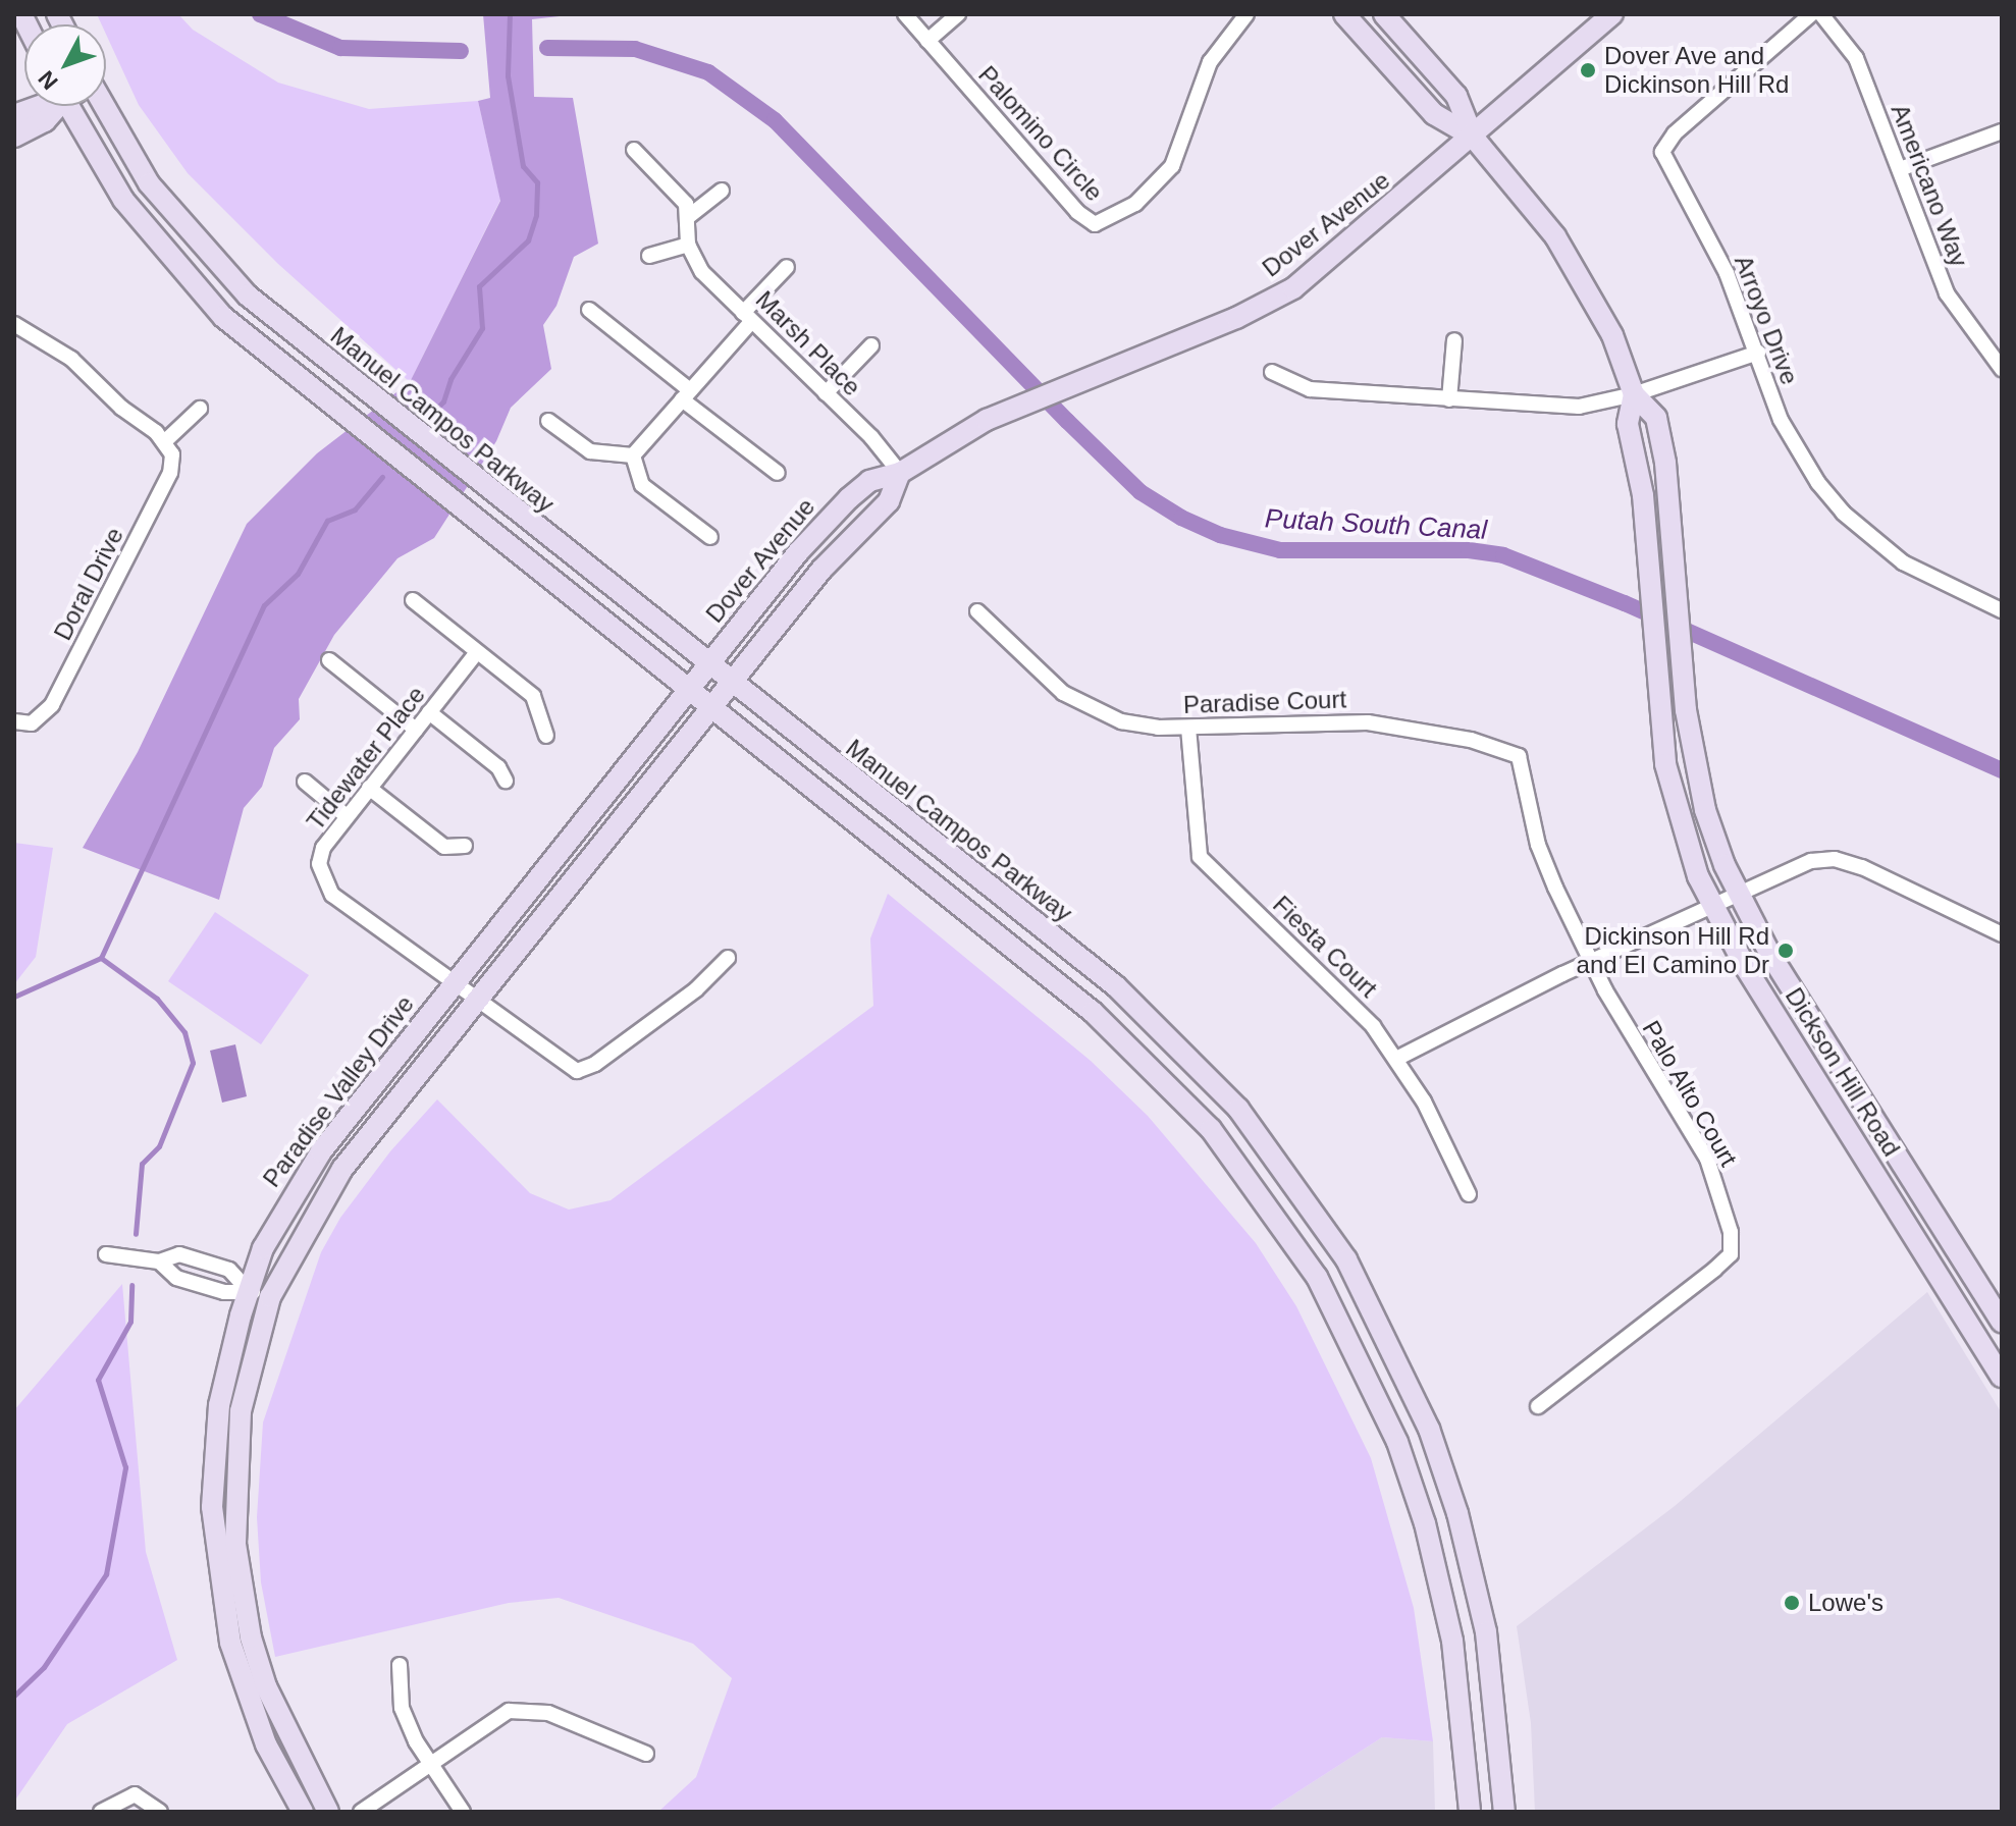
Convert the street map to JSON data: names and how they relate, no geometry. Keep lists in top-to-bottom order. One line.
{"streets":{"main road":["Dover Avenue","Manuel Campos Parkway","Dickson Hill Road","Paradise Valley Drive"],"street":["Palomino Circle","Americano Way","Arroyo Drive","Marsh Place","Doral Drive","Paradise Court","Tidewater Place","Fiesta Court","Palo Alto Court"]},"crossings":[["Dover Avenue","Marsh Place"],["Dover Avenue","Manuel Campos Parkway"],["Dover Avenue","Dickson Hill Road"],["Dover Avenue","Paradise Valley Drive"],["Manuel Campos Parkway","Paradise Valley Drive"],["Paradise Court","Fiesta Court"],["Paradise Court","Palo Alto Court"],["Tidewater Place","Paradise Valley Drive"]],"water":["Putah South Canal"],"places":["Dover Ave and Dickinson Hill Rd","Dickinson Hill Rd and El Camino Dr","Lowe's"],"north":"bottom left"}
